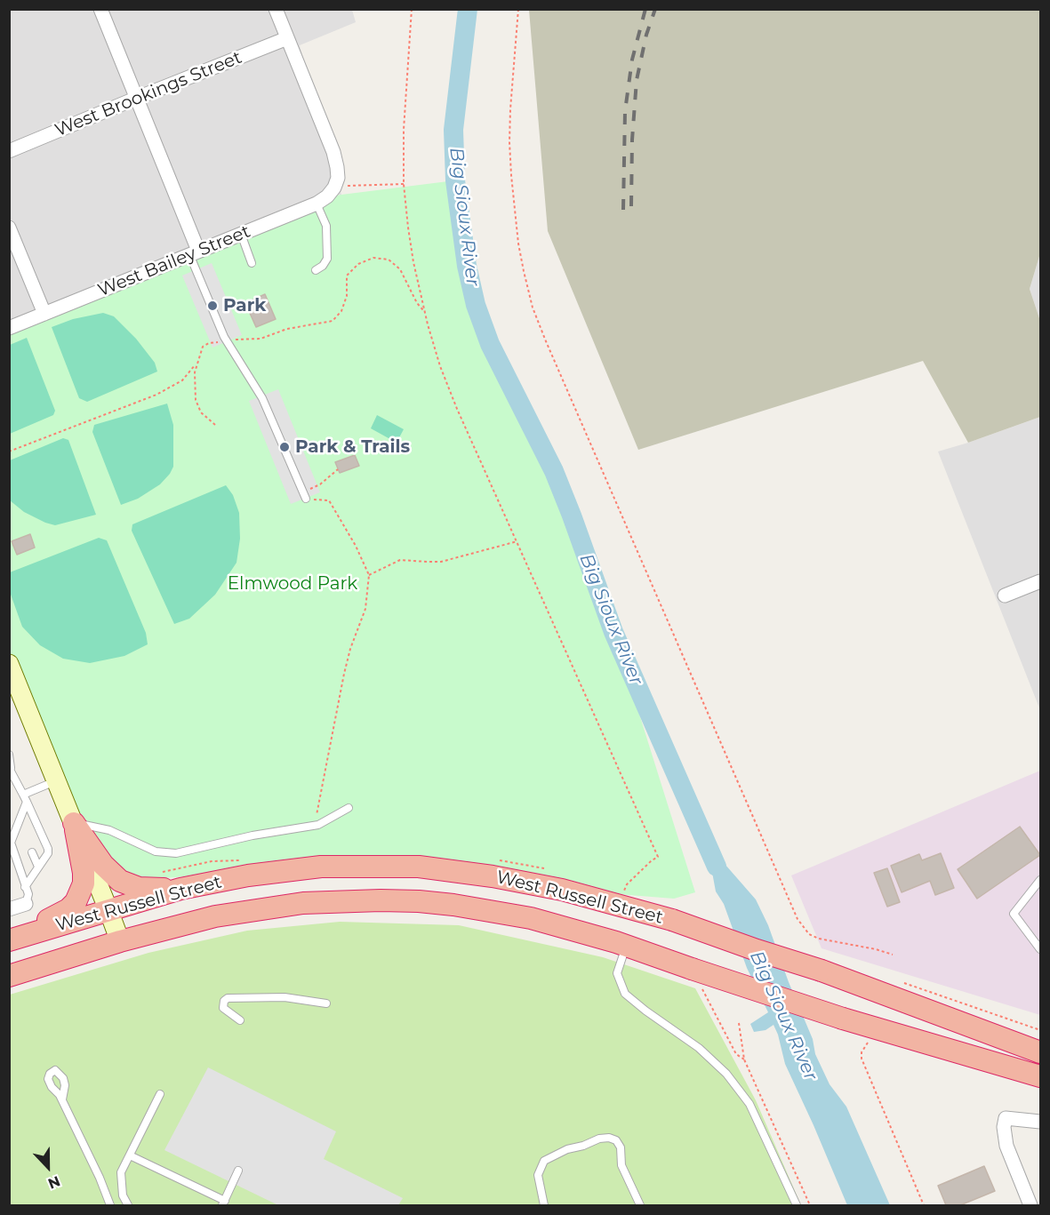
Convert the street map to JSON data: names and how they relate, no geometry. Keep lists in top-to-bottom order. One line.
{"streets":{"highway":["West Russell Street"],"street":["West Brookings Street","West Bailey Street"]},"water":["Big Sioux River"],"parks":["Elmwood Park"],"places":["Park","Park & Trails"],"north":"bottom"}
